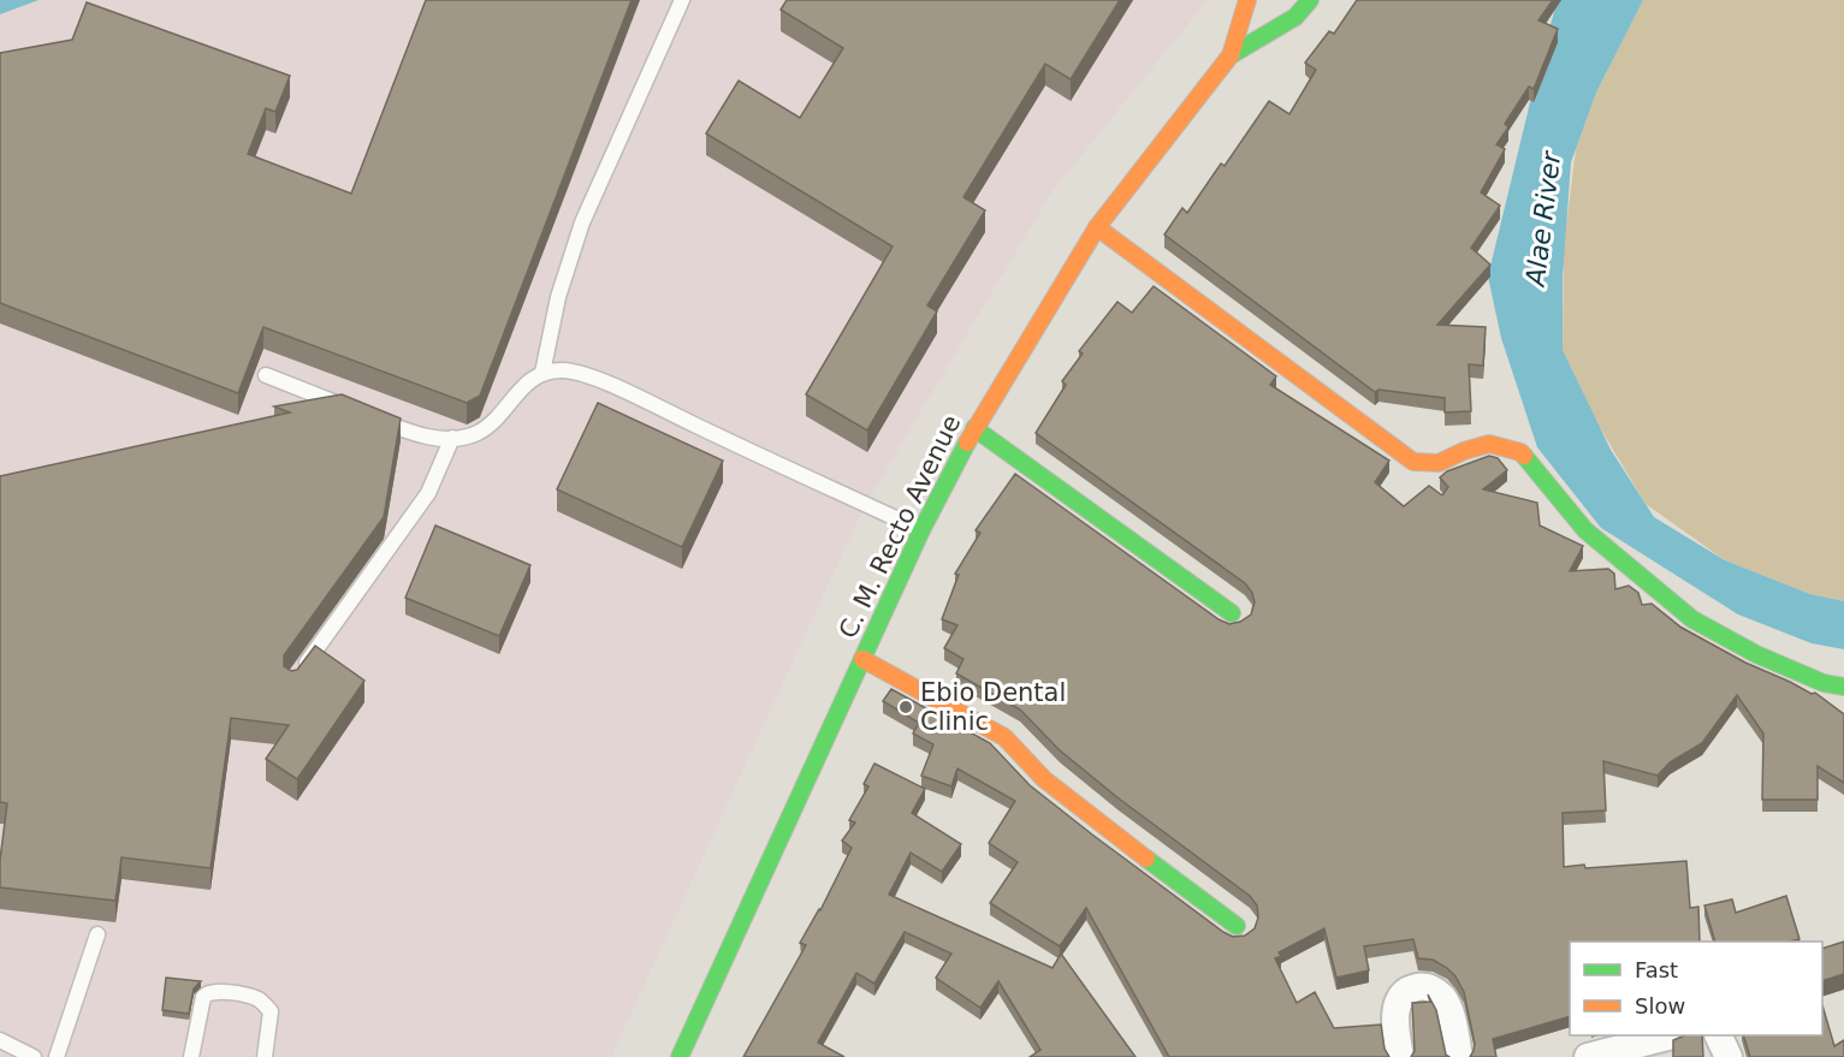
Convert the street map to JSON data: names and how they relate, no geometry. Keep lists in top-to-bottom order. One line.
{"streets":{"main road":["C. M. Recto Avenue"]},"water":["Alae River"],"places":["Ebio Dental Clinic"],"legend":["Fast","Slow"]}
